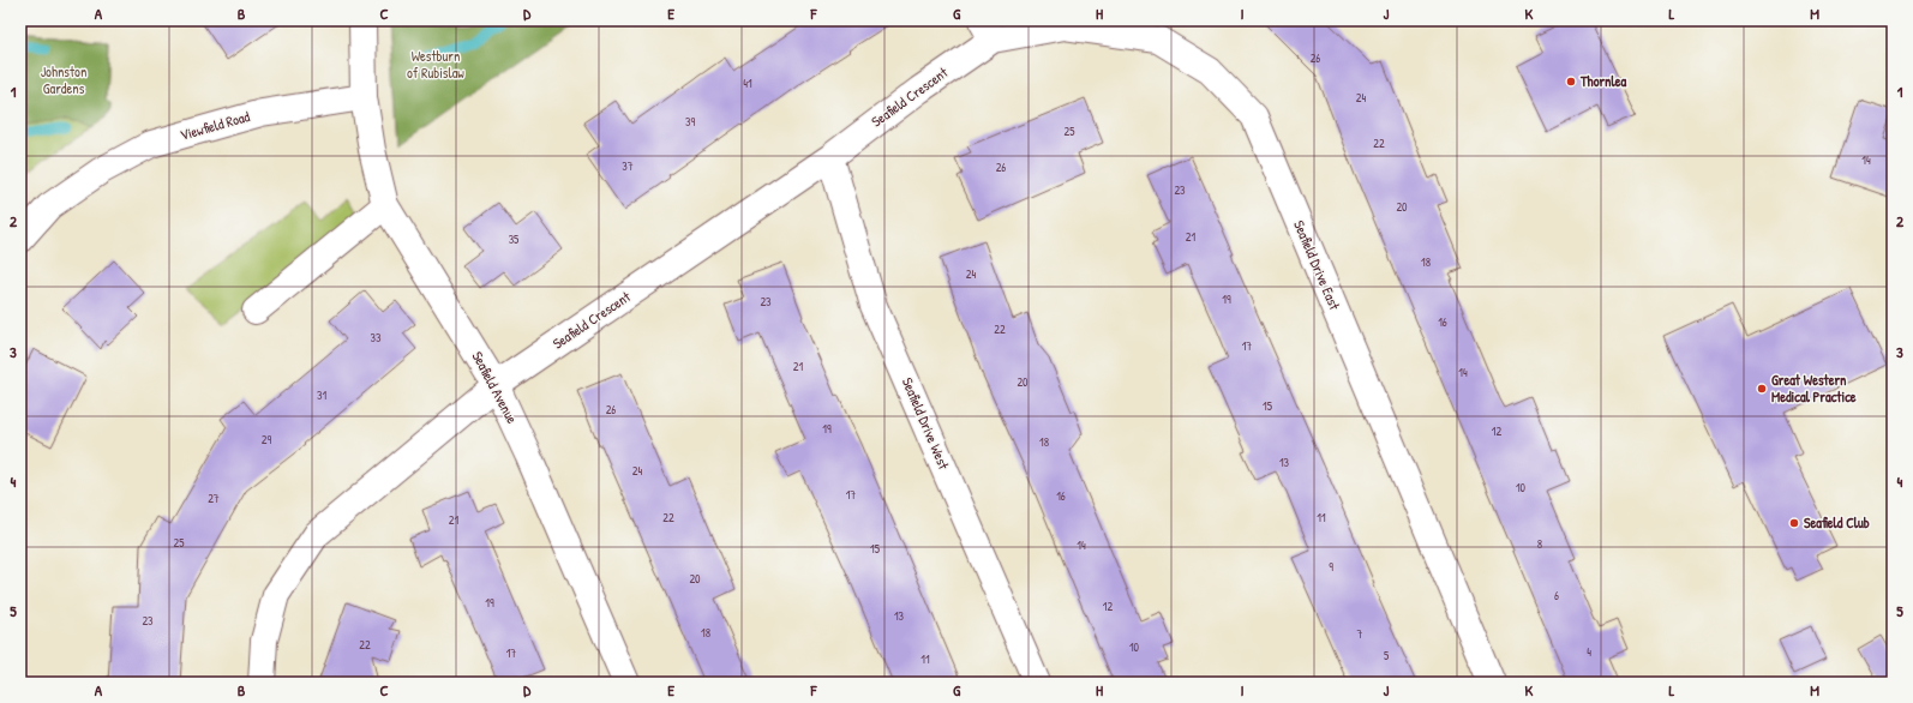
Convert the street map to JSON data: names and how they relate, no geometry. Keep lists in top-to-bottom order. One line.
{"streets":{"street":["Seafield Crescent","Viewfield Road","Seafield Drive East","Seafield Avenue","Seafield Drive West"]},"crossings":[["Seafield Crescent","Seafield Drive East"],["Seafield Crescent","Seafield Avenue"],["Seafield Crescent","Seafield Drive West"],["Viewfield Road","Seafield Avenue"]],"parks":["Westburn of Rubislaw","Johnston Gardens"],"places":["Thornlea","Great Western Medical Practice","Seafield Club"],"house_numbers":["26","41","24","39","25","22","14","37","26","23","20","21","35","18","24","19","23","16","22","33","17","21","14","20","31","15","26","19","12","29","18","13","24","10","17","16","27","22","11","21","25","8","14","15","9","20","6","19","12","13","23","18","7","22","10","4","17","5","11"],"grid":{"columns":["A","B","C","D","E","F","G","H","I","J","K","L","M"],"rows":["1","2","3","4","5"]}}
